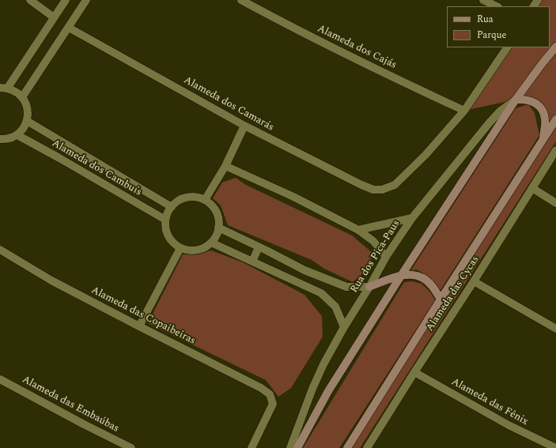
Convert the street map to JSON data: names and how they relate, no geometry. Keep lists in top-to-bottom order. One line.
{"streets":{"street":["Alameda dos Cajás","Alameda dos Camarás","Alameda dos Cambuís","Rua dos Pica-Paus","Alameda das Cycas","Alameda das Copaibeiras","Alameda das Fênix","Alameda das Embaúbas"]},"crossings":[["Alameda dos Cajás","Alameda dos Camarás"],["Alameda das Cycas","Alameda das Fênix"]],"legend":["Rua","Parque"]}
